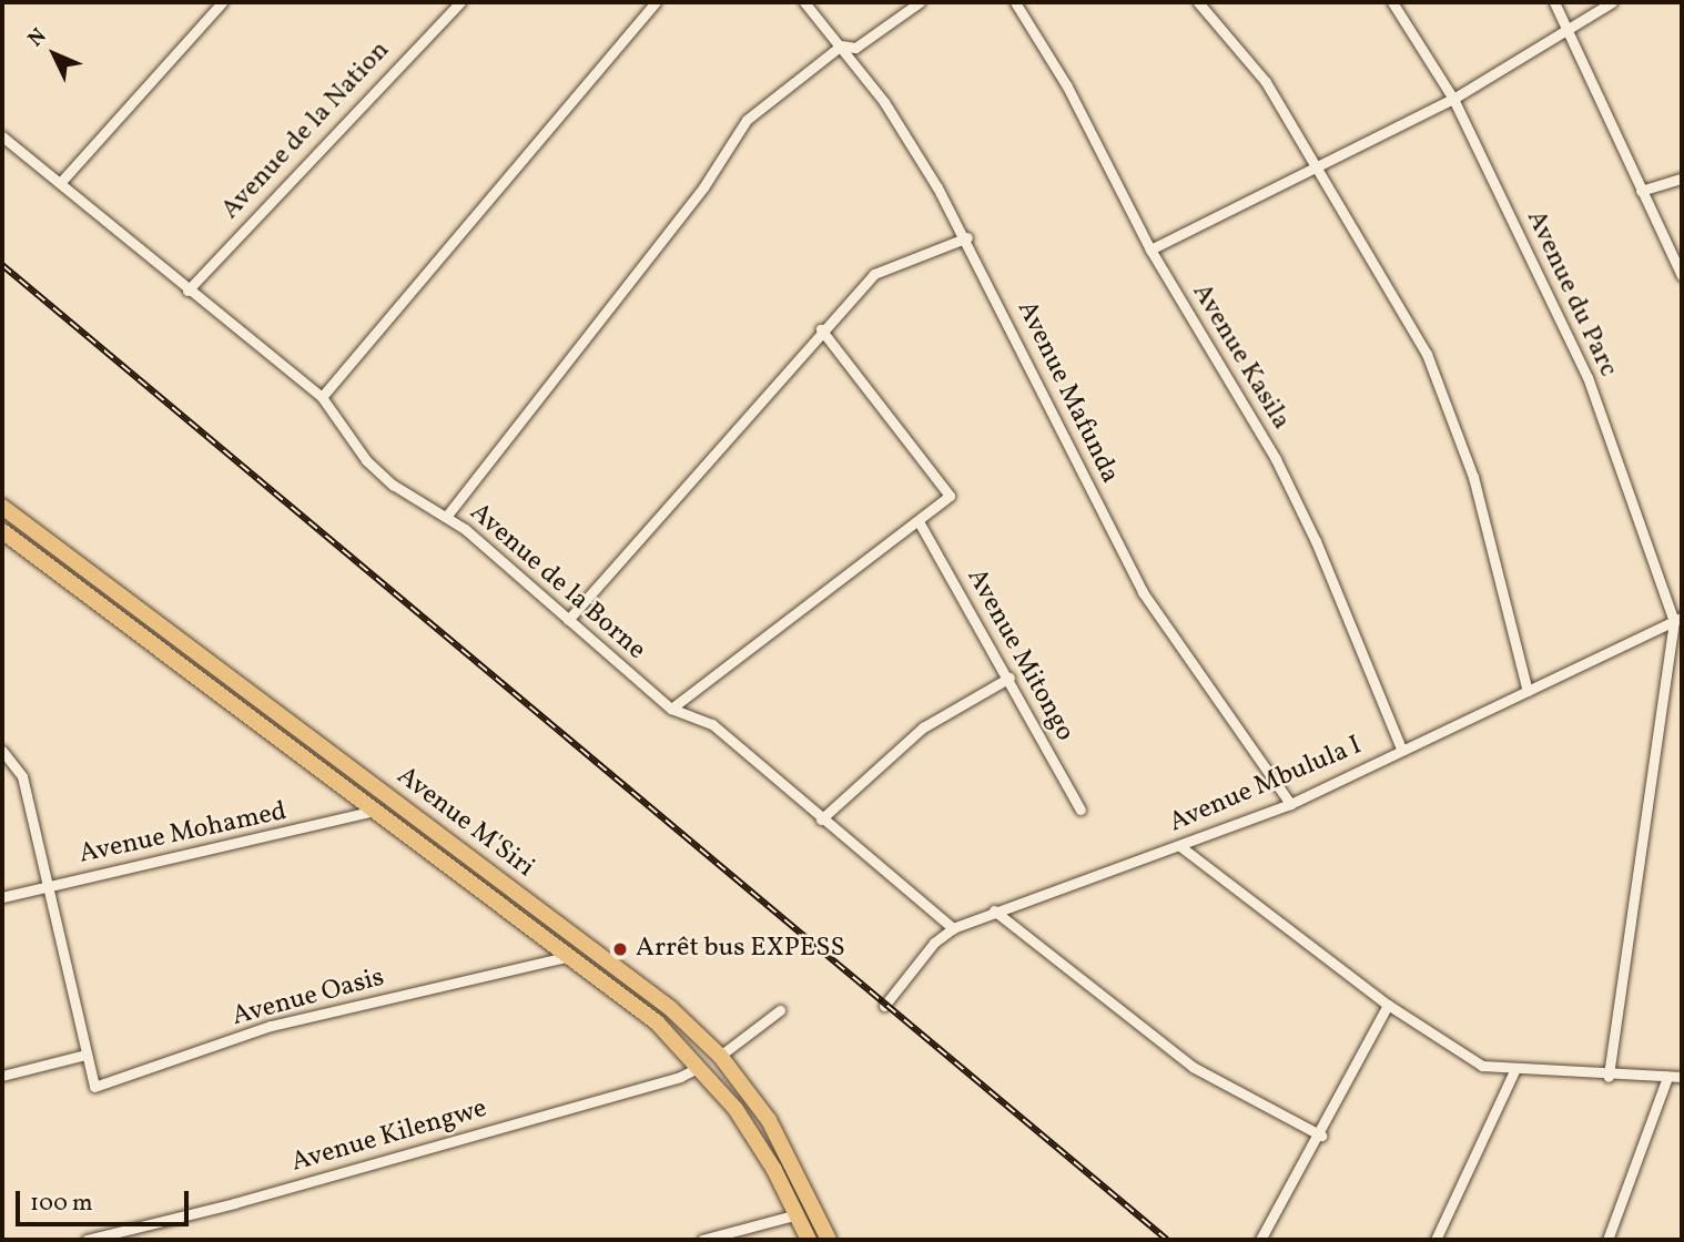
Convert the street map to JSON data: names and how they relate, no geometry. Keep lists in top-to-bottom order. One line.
{"streets":{"highway":["Avenue M'Siri"],"street":["Avenue de la Nation","Avenue du Parc","Avenue Kasila","Avenue Mafunda","Avenue de la Borne","Avenue Mitongo","Avenue Mbulula I","Avenue Mohamed","Avenue Oasis","Avenue Kilengwe"]},"crossings":[["Avenue de la Nation","Avenue de la Borne"],["Avenue du Parc","Avenue Mbulula I"],["Avenue Kasila","Avenue Mbulula I"],["Avenue Mafunda","Avenue Mbulula I"],["Avenue de la Borne","Avenue Mbulula I"],["Avenue M'Siri","Avenue Mohamed"],["Avenue M'Siri","Avenue Oasis"],["Avenue M'Siri","Avenue Kilengwe"],["Avenue Mohamed","Avenue Oasis"]],"places":["Arrêt bus EXPESS"],"scale_bar":"100 m","north":"top left"}
